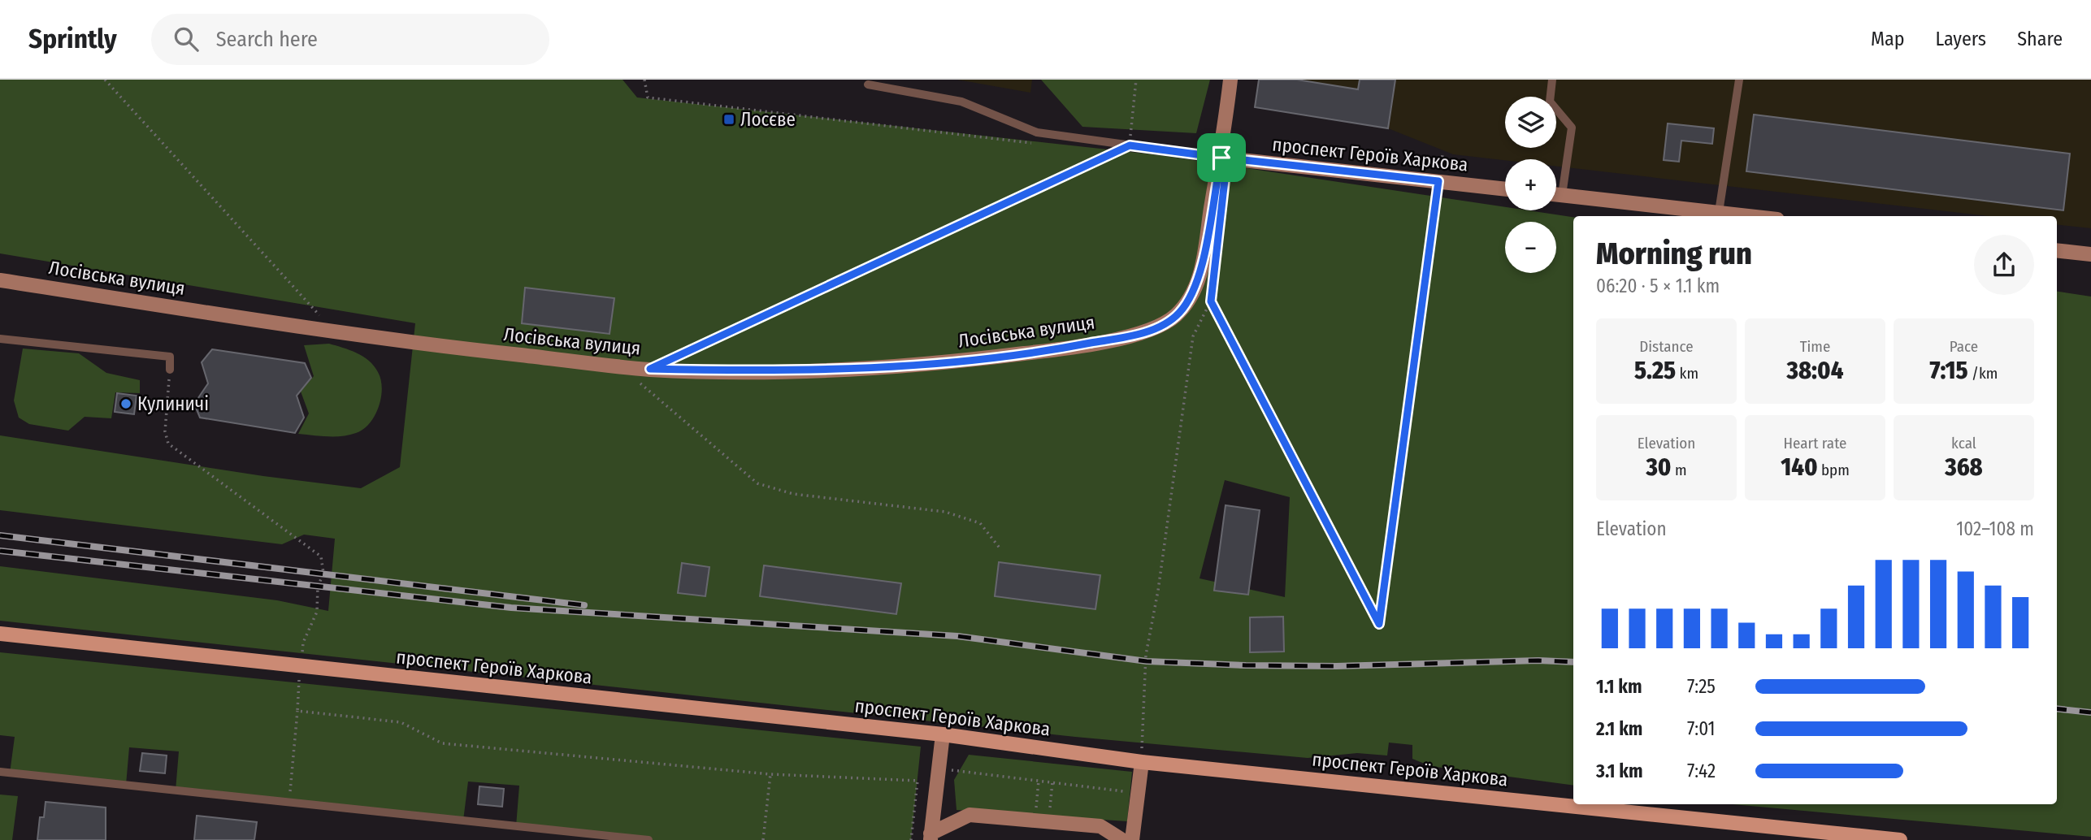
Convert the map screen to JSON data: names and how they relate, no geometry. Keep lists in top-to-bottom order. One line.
{"streets":{"main road":["проспект Героїв Харкова","Лосівська вулиця"]},"crossings":[["проспект Героїв Харкова","Лосівська вулиця"]],"places":{"transit":["Лосєве"],"other":["Кулиничі"]},"page":{"header":"Sprintly","search":"Search here","nav":["Map","Layers","Share"],"map_buttons":["+","−"],"heading":["Morning run","06:20 · 5 × 1.1 km"],"stats":[["Distance","5.25 km"],["Time","38:04"],["Pace","7:15 /km"],["Elevation","30 m"],["Heart rate","140 bpm"],["kcal","368"]],"chart":["Elevation","102–108 m"],"list":[{"name":"1.1 km","note":"7:25"},{"name":"2.1 km","note":"7:01"},{"name":"3.1 km","note":"7:42"}]}}
